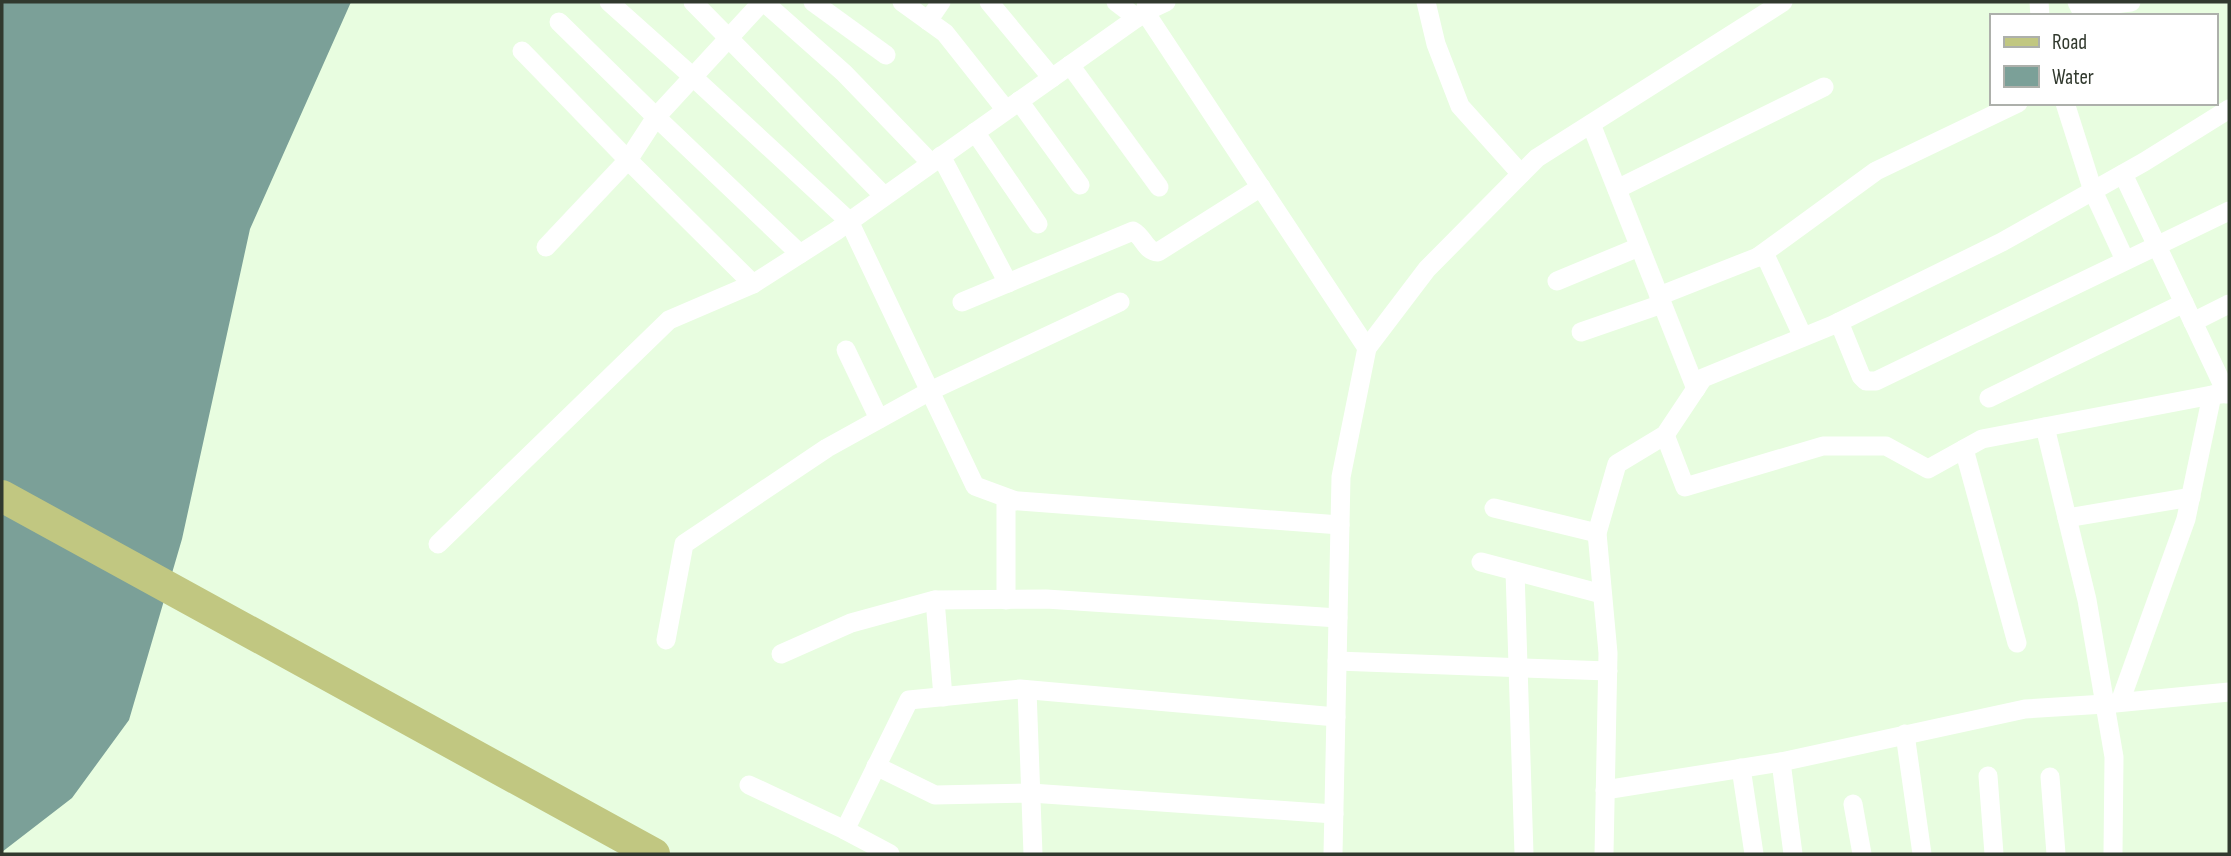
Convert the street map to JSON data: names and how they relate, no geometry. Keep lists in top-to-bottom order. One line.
{"legend":["Road","Water"]}
